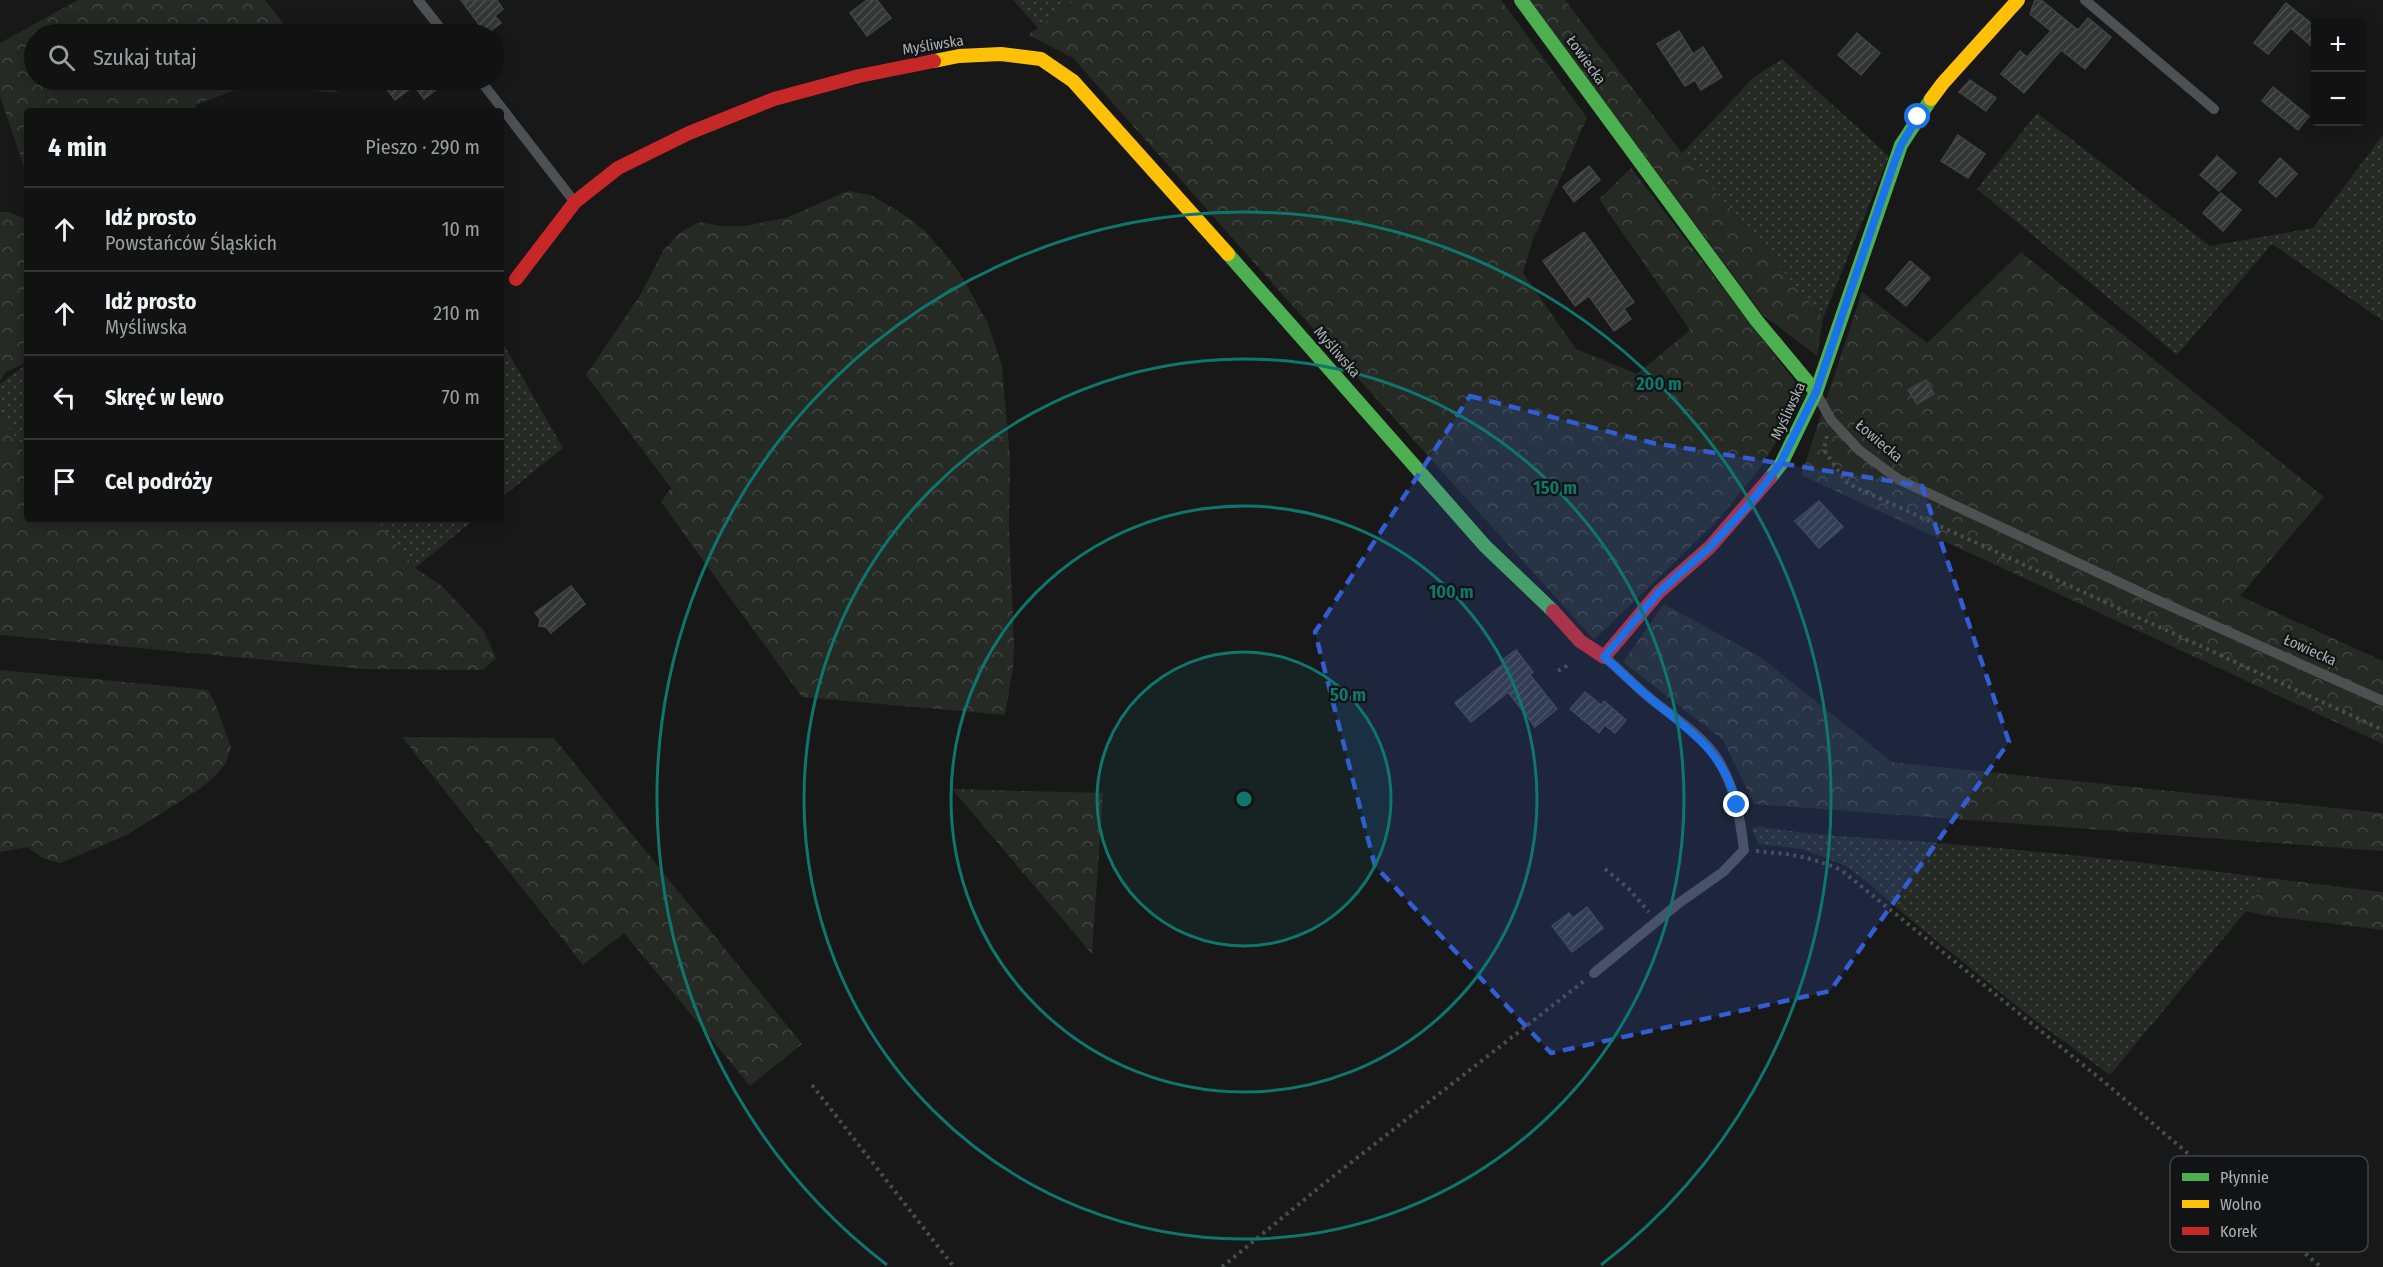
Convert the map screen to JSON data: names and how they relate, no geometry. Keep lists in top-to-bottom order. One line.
{"streets":{"street":["Myśliwska","Łowiecka"]},"crossings":[["Myśliwska","Łowiecka"]],"legend":["Płynnie","Wolno","Korek"],"page":{"map_buttons":["+","−"],"search":"Szukaj tutaj","heading":["4 min","Pieszo · 290 m"],"list":[["Idź prosto","Powstańców Śląskich","10 m"],["Idź prosto","Myśliwska","210 m"],["Skręć w lewo","70 m"],"Cel podróży"]},"rings":["200 m","150 m","100 m","50 m"]}
